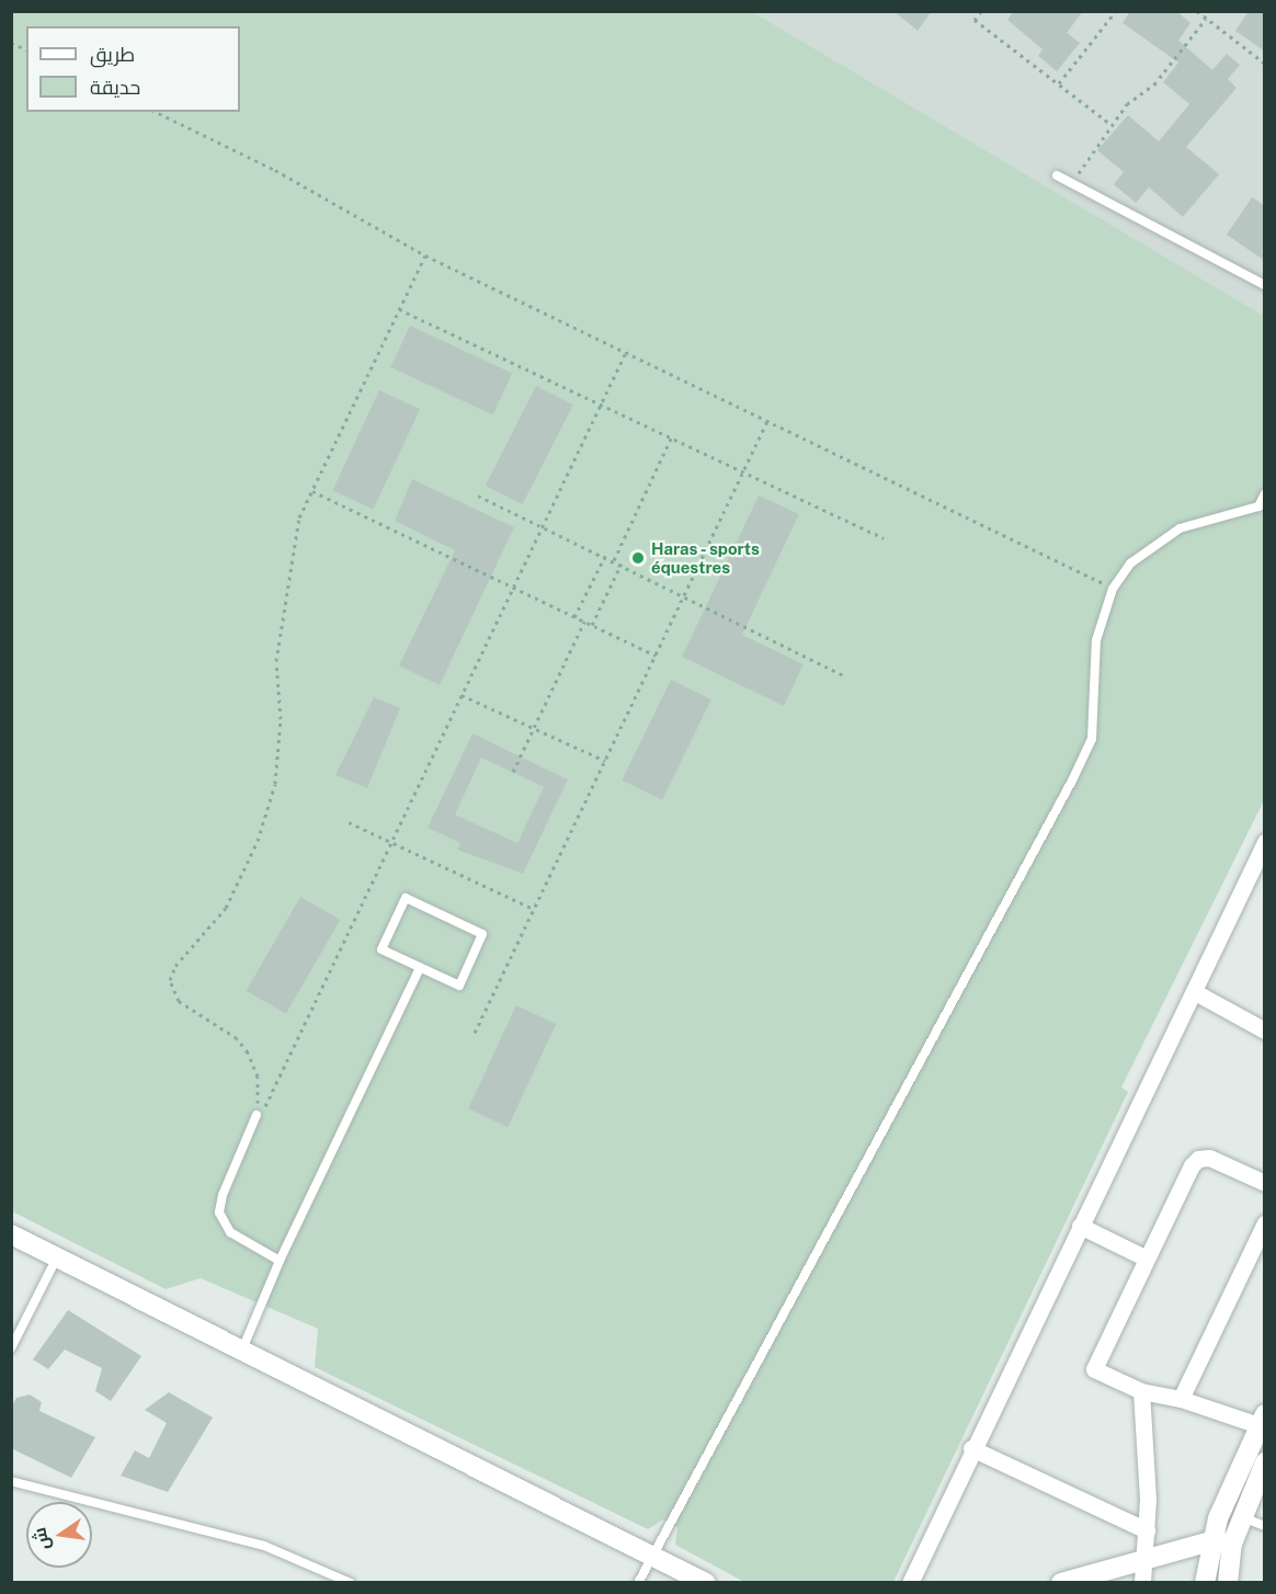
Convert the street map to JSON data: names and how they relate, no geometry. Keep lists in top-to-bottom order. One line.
{"places":["Haras - sports équestres"],"legend":["طريق","حديقة"],"north":"left"}
